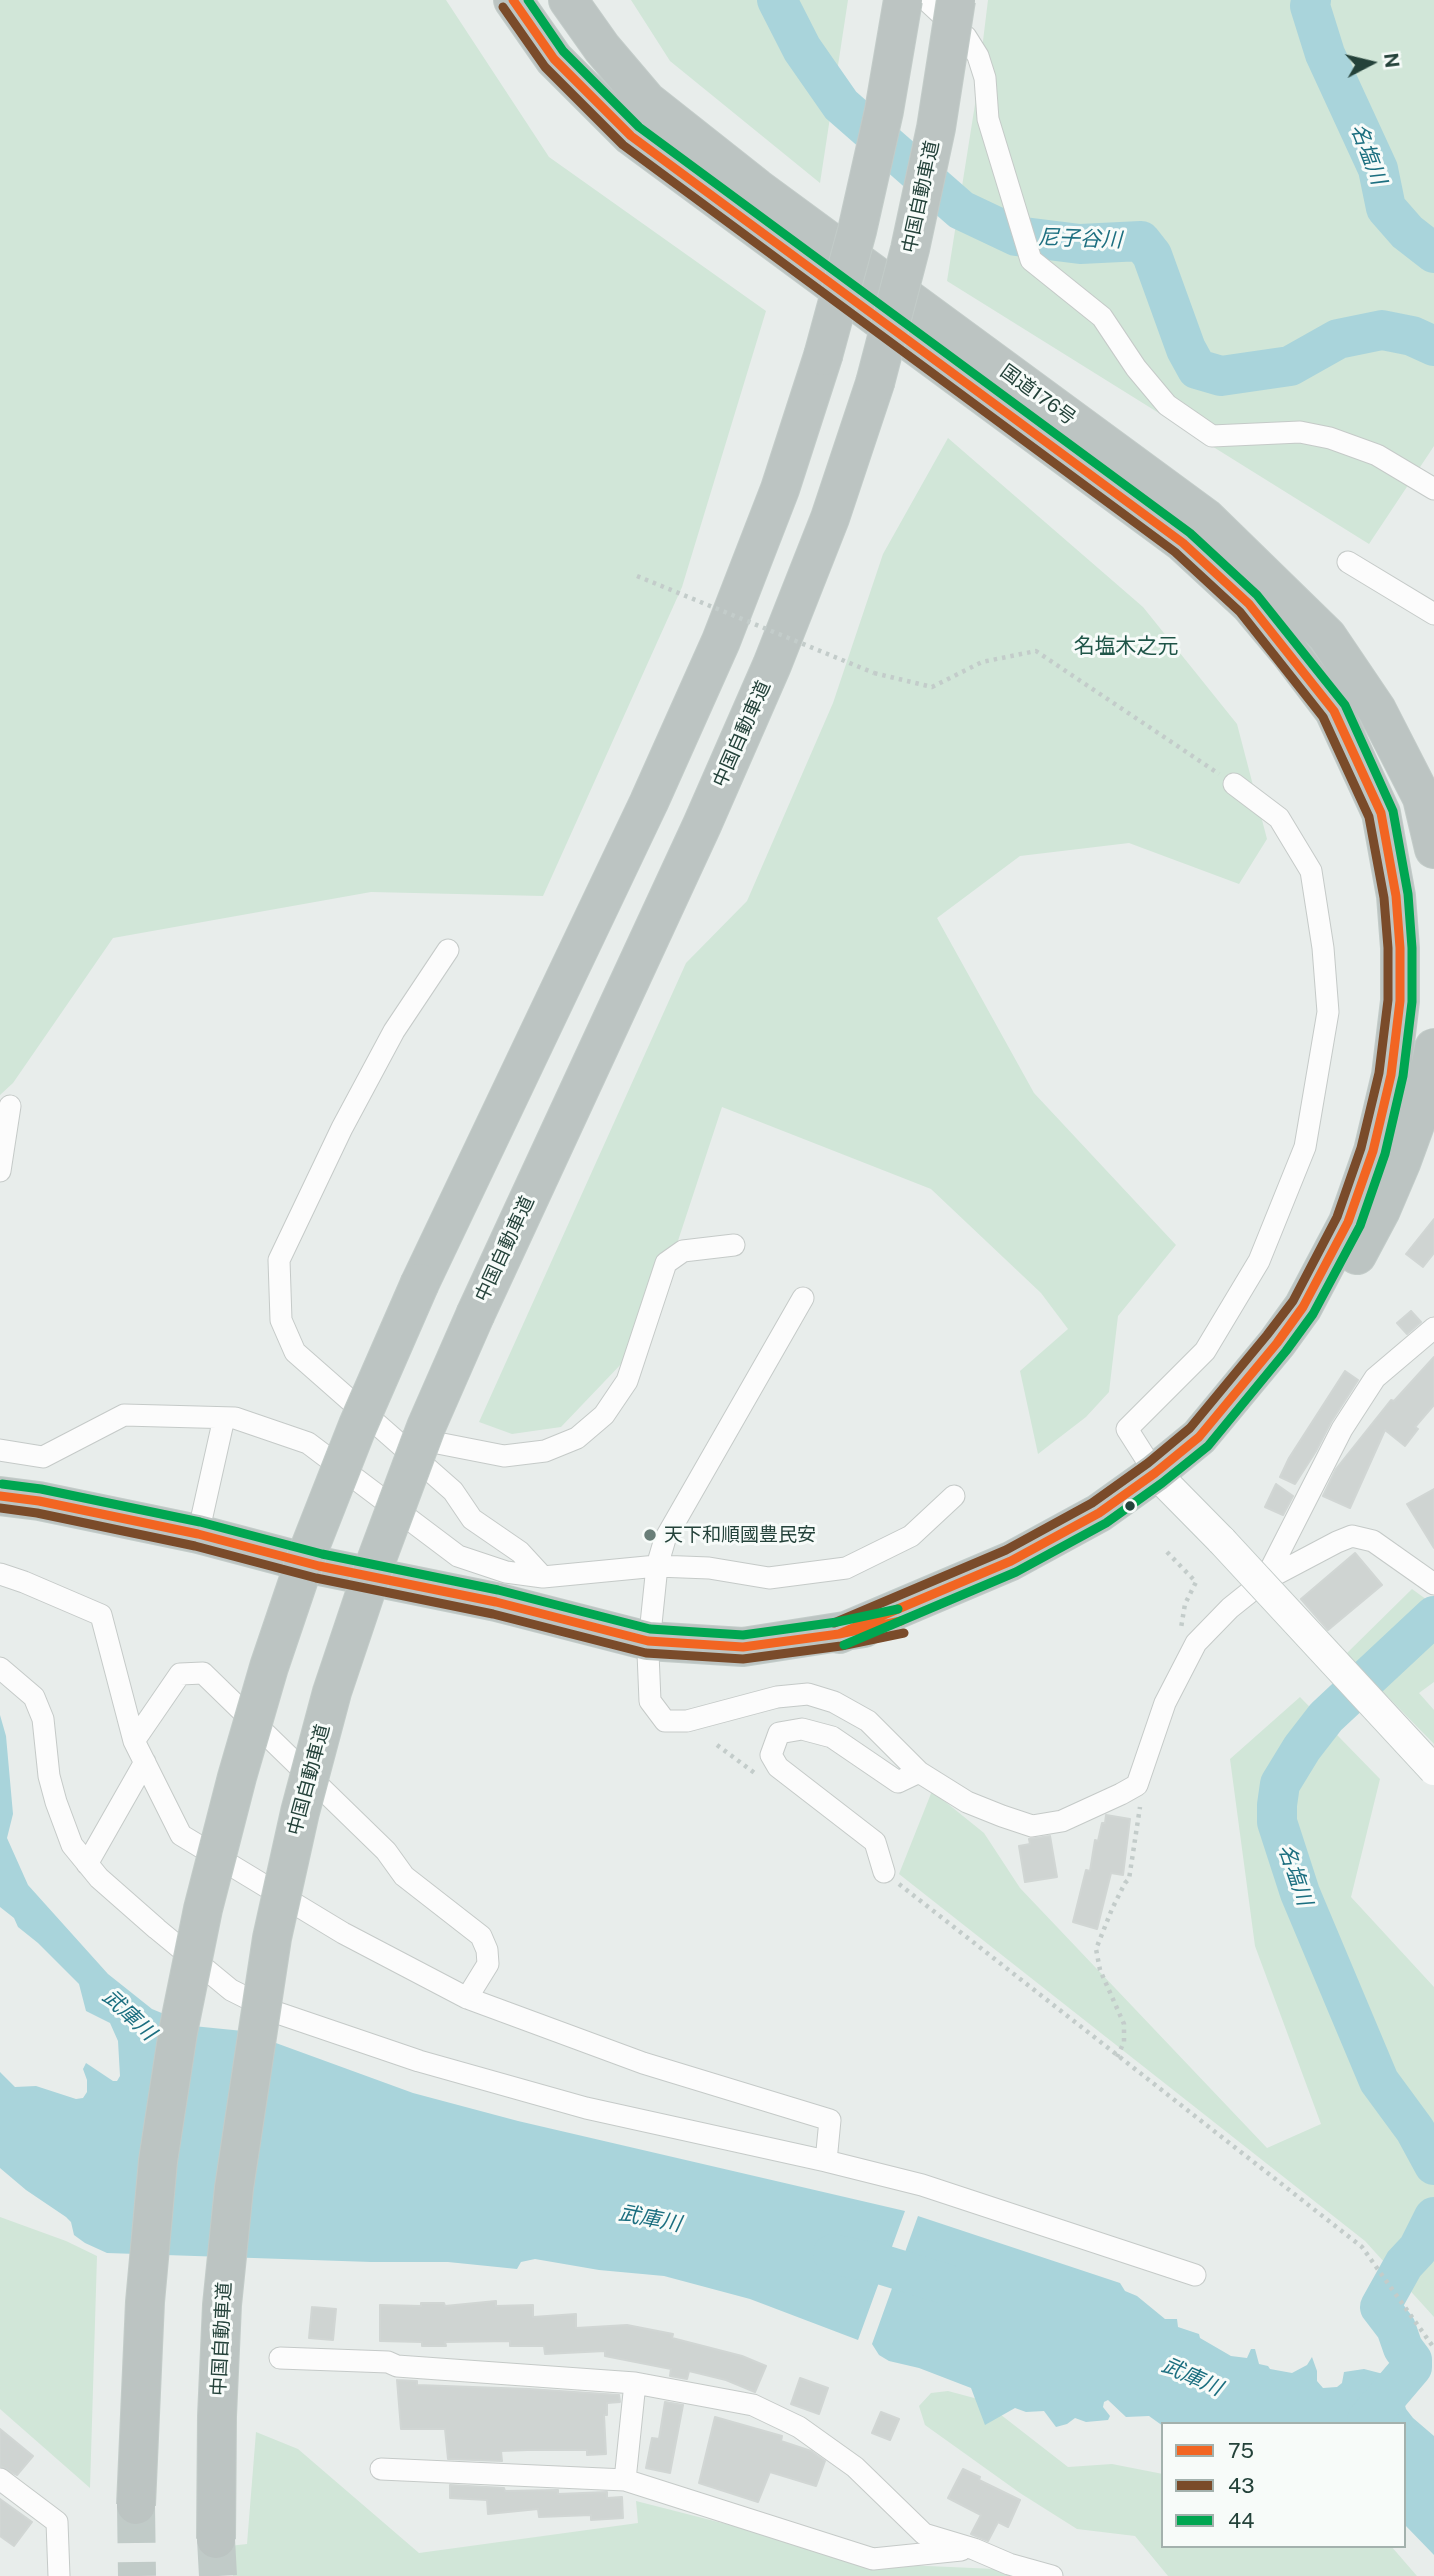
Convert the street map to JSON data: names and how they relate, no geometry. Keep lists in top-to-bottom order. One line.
{"streets":{"highway":["中国自動車道","国道176号"]},"districts":["名塩木之元"],"water":["名塩川","尼子谷川","武庫川"],"places":["天下和順國豊民安"],"lines":["transit line 75","transit line 44","transit line 43"],"legend":["75","43","44"],"north":"right"}
